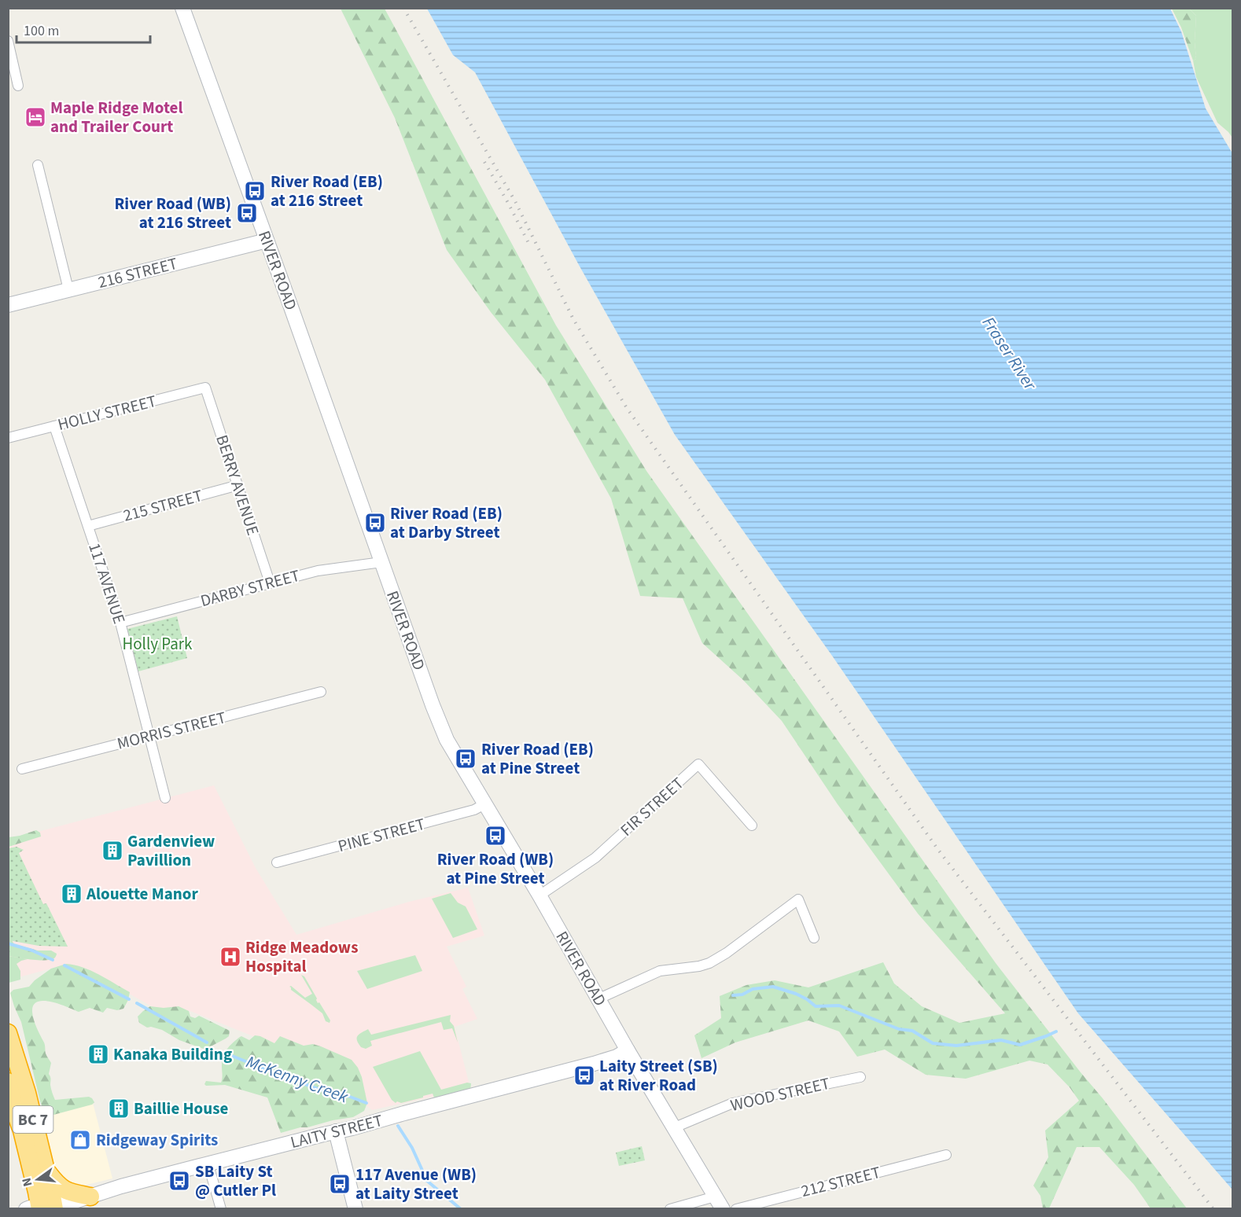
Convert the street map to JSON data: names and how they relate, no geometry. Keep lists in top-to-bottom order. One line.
{"streets":{"highway":["BC 7"],"street":["RIVER ROAD","216 STREET","HOLLY STREET","BERRY AVENUE","215 STREET","117 AVENUE","DARBY STREET","MORRIS STREET","FIR STREET","PINE STREET","WOOD STREET","LAITY STREET","212 STREET"]},"crossings":[["RIVER ROAD","216 STREET"],["RIVER ROAD","DARBY STREET"],["RIVER ROAD","FIR STREET"],["RIVER ROAD","PINE STREET"],["RIVER ROAD","WOOD STREET"],["RIVER ROAD","LAITY STREET"],["HOLLY STREET","BERRY AVENUE"],["HOLLY STREET","117 AVENUE"],["BERRY AVENUE","215 STREET"],["BERRY AVENUE","DARBY STREET"],["215 STREET","117 AVENUE"],["117 AVENUE","DARBY STREET"],["117 AVENUE","MORRIS STREET"],["BC 7","LAITY STREET"]],"water":["Fraser River","McKenny Creek"],"parks":["Holly Park"],"places":{"hotel":["Maple Ridge Motel and Trailer Court"],"bus stop":["River Road (EB) at 216 Street","River Road (WB) at 216 Street","River Road (EB) at Darby Street","River Road (EB) at Pine Street","River Road (WB) at Pine Street","Laity Street (SB) at River Road","SB Laity St @ Cutler Pl","117 Avenue (WB) at Laity Street"],"building":["Gardenview Pavillion","Alouette Manor","Kanaka Building","Baillie House"],"hospital":["Ridge Meadows Hospital"],"shop":["Ridgeway Spirits"]},"scale_bar":"100 m","north":"left"}
